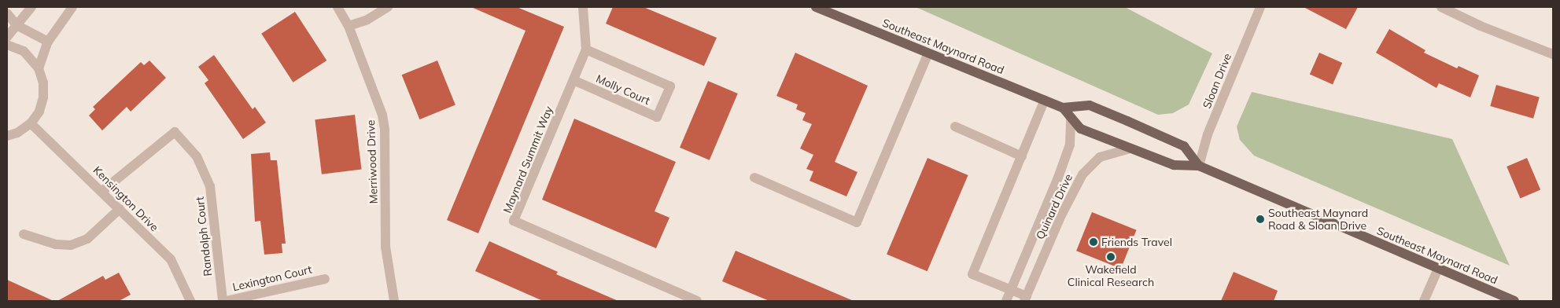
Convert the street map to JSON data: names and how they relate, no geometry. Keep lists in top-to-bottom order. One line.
{"streets":{"main road":["Southeast Maynard Road"],"street":["Sloan Drive","Molly Court","Maynard Summit Way","Merriwood Drive","Kensington Drive","Quinard Drive","Randolph Court","Lexington Court"]},"crossings":[["Southeast Maynard Road","Sloan Drive"],["Southeast Maynard Road","Quinard Drive"],["Molly Court","Maynard Summit Way"],["Kensington Drive","Randolph Court"]],"places":["Southeast Maynard Road & Sloan Drive","Friends Travel","Wakefield Clinical Research"]}
